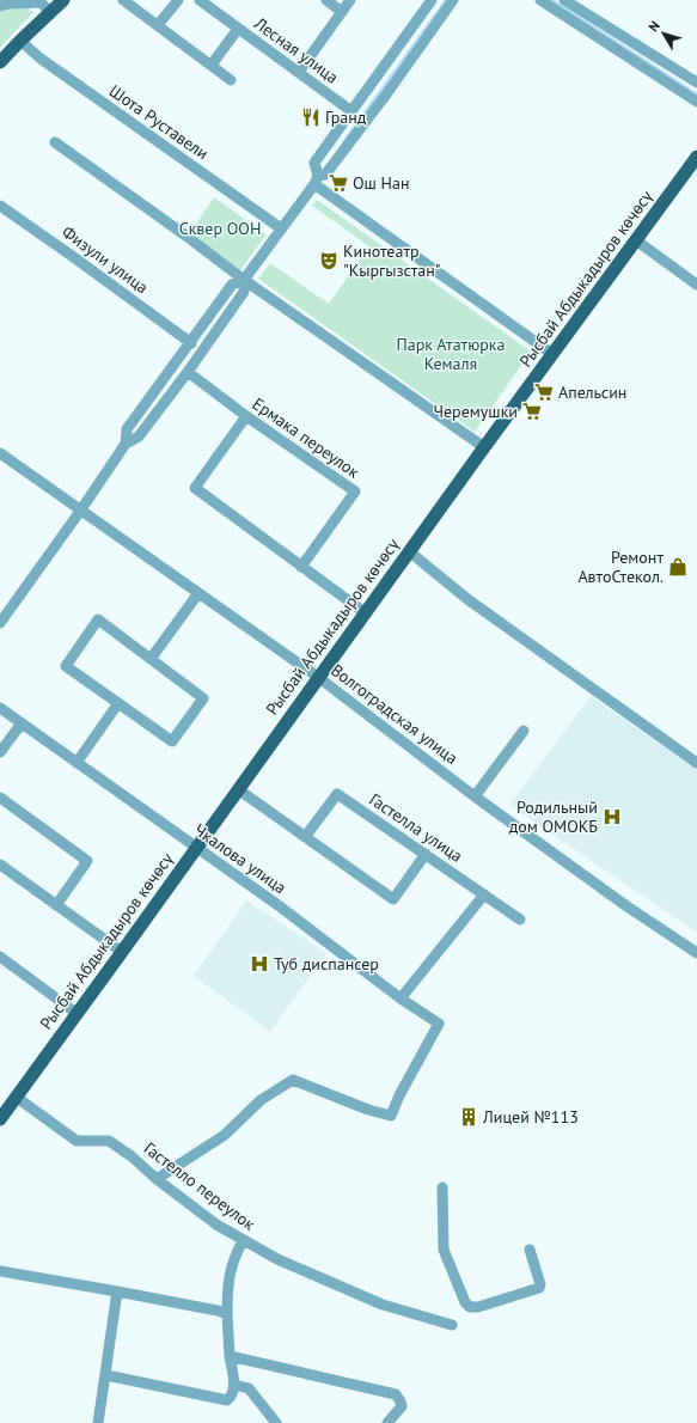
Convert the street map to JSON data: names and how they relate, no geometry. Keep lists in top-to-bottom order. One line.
{"streets":{"main road":["Рысбай Абдыкадыров көчөсү"],"street":["Лесная улица","Шота Руставели","Физули улица","Ермака переулок","Волгоградская улица","Гастелла улица","Чкалова улица","Гастелло переулок"]},"crossings":[["Рысбай Абдыкадыров көчөсү","Волгоградская улица"],["Рысбай Абдыкадыров көчөсү","Чкалова улица"],["Рысбай Абдыкадыров көчөсү","Гастелло переулок"],["Чкалова улица","Гастелло переулок"]],"parks":["Сквер ООН","Парк Ататюрка Кемаля"],"places":{"restaurant":["Гранд"],"supermarket":["Ош Нан","Апельсин","Черемушки"],"theatre":["Кинотеатр \"Кыргызстан\""],"shop":["Ремонт АвтоСтекол."],"hospital":["Родильный дом ОМОКБ","Туб диспансер"],"building":["Лицей №113"]},"north":"top left"}
